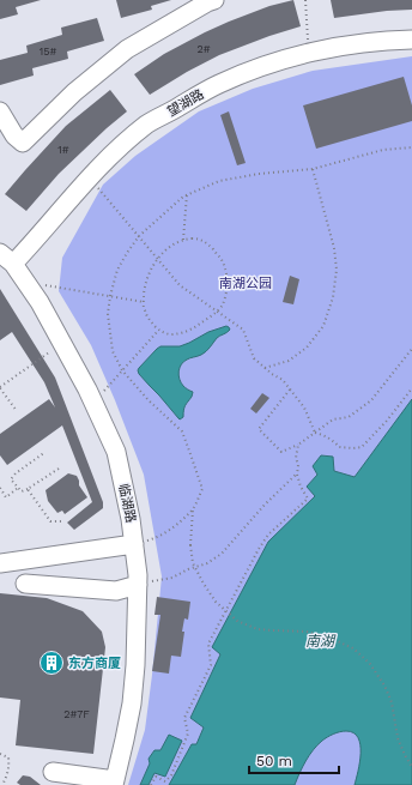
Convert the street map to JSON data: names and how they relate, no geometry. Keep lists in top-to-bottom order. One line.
{"streets":{"street":["望湖路","临湖路"]},"crossings":[["望湖路","临湖路"]],"water":["南湖"],"parks":["南湖公园"],"places":{"building":["东方商厦"]},"house_numbers":["2#","15#","1#","2#7F"],"scale_bar":"50 m"}
